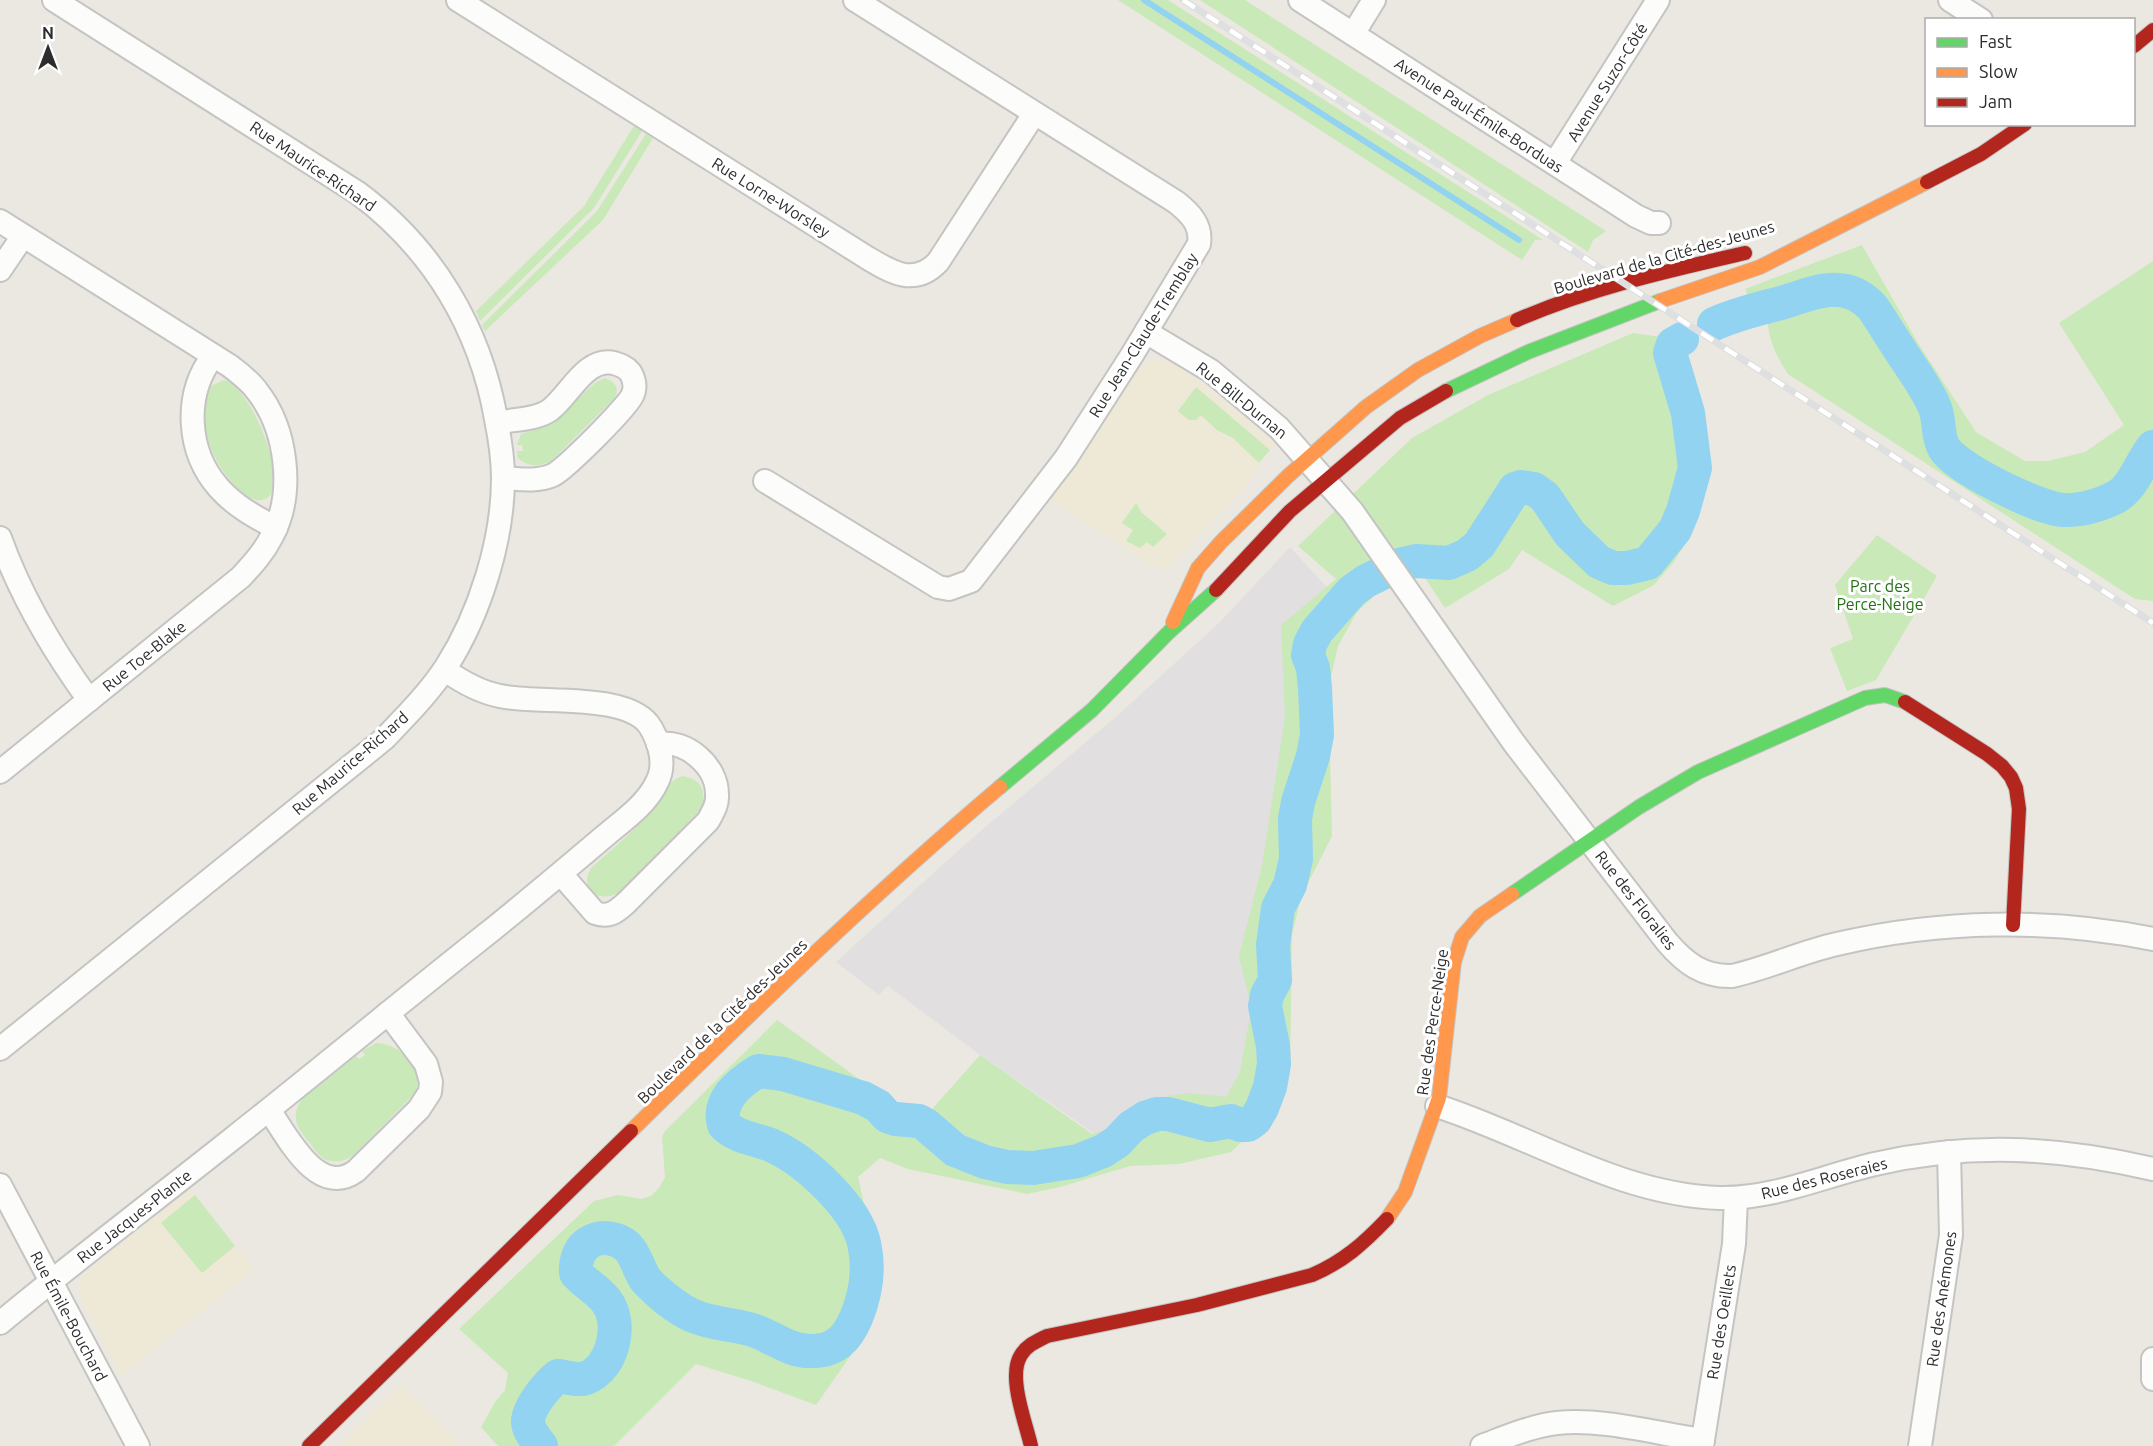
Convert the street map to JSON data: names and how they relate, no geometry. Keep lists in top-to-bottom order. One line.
{"streets":{"main road":["Boulevard de la Cité-des-Jeunes","Rue des Perce-Neige"],"street":["Avenue Suzor-Côté","Avenue Paul-Émile-Borduas","Rue Maurice-Richard","Rue Lorne-Worsley","Rue Jean-Claude-Tremblay","Rue Bill-Durnan","Rue Toe-Blake","Rue des Floralies","Rue des Roseraies","Rue Jacques-Plante","Rue des Anémones","Rue Émile-Bouchard","Rue des Oeillets"]},"crossings":[["Avenue Suzor-Côté","Avenue Paul-Émile-Borduas"],["Rue Maurice-Richard","Rue Jacques-Plante"],["Rue Lorne-Worsley","Rue Jean-Claude-Tremblay"],["Boulevard de la Cité-des-Jeunes","Rue Bill-Durnan"],["Boulevard de la Cité-des-Jeunes","Rue des Floralies"],["Rue Jean-Claude-Tremblay","Rue Bill-Durnan"],["Rue Bill-Durnan","Rue des Floralies"],["Rue des Floralies","Rue des Perce-Neige"],["Rue des Perce-Neige","Rue des Roseraies"],["Rue des Roseraies","Rue des Anémones"],["Rue des Roseraies","Rue des Oeillets"],["Rue Jacques-Plante","Rue Émile-Bouchard"]],"parks":["Parc des Perce-Neige"],"legend":["Fast","Slow","Jam"],"north":"top"}
